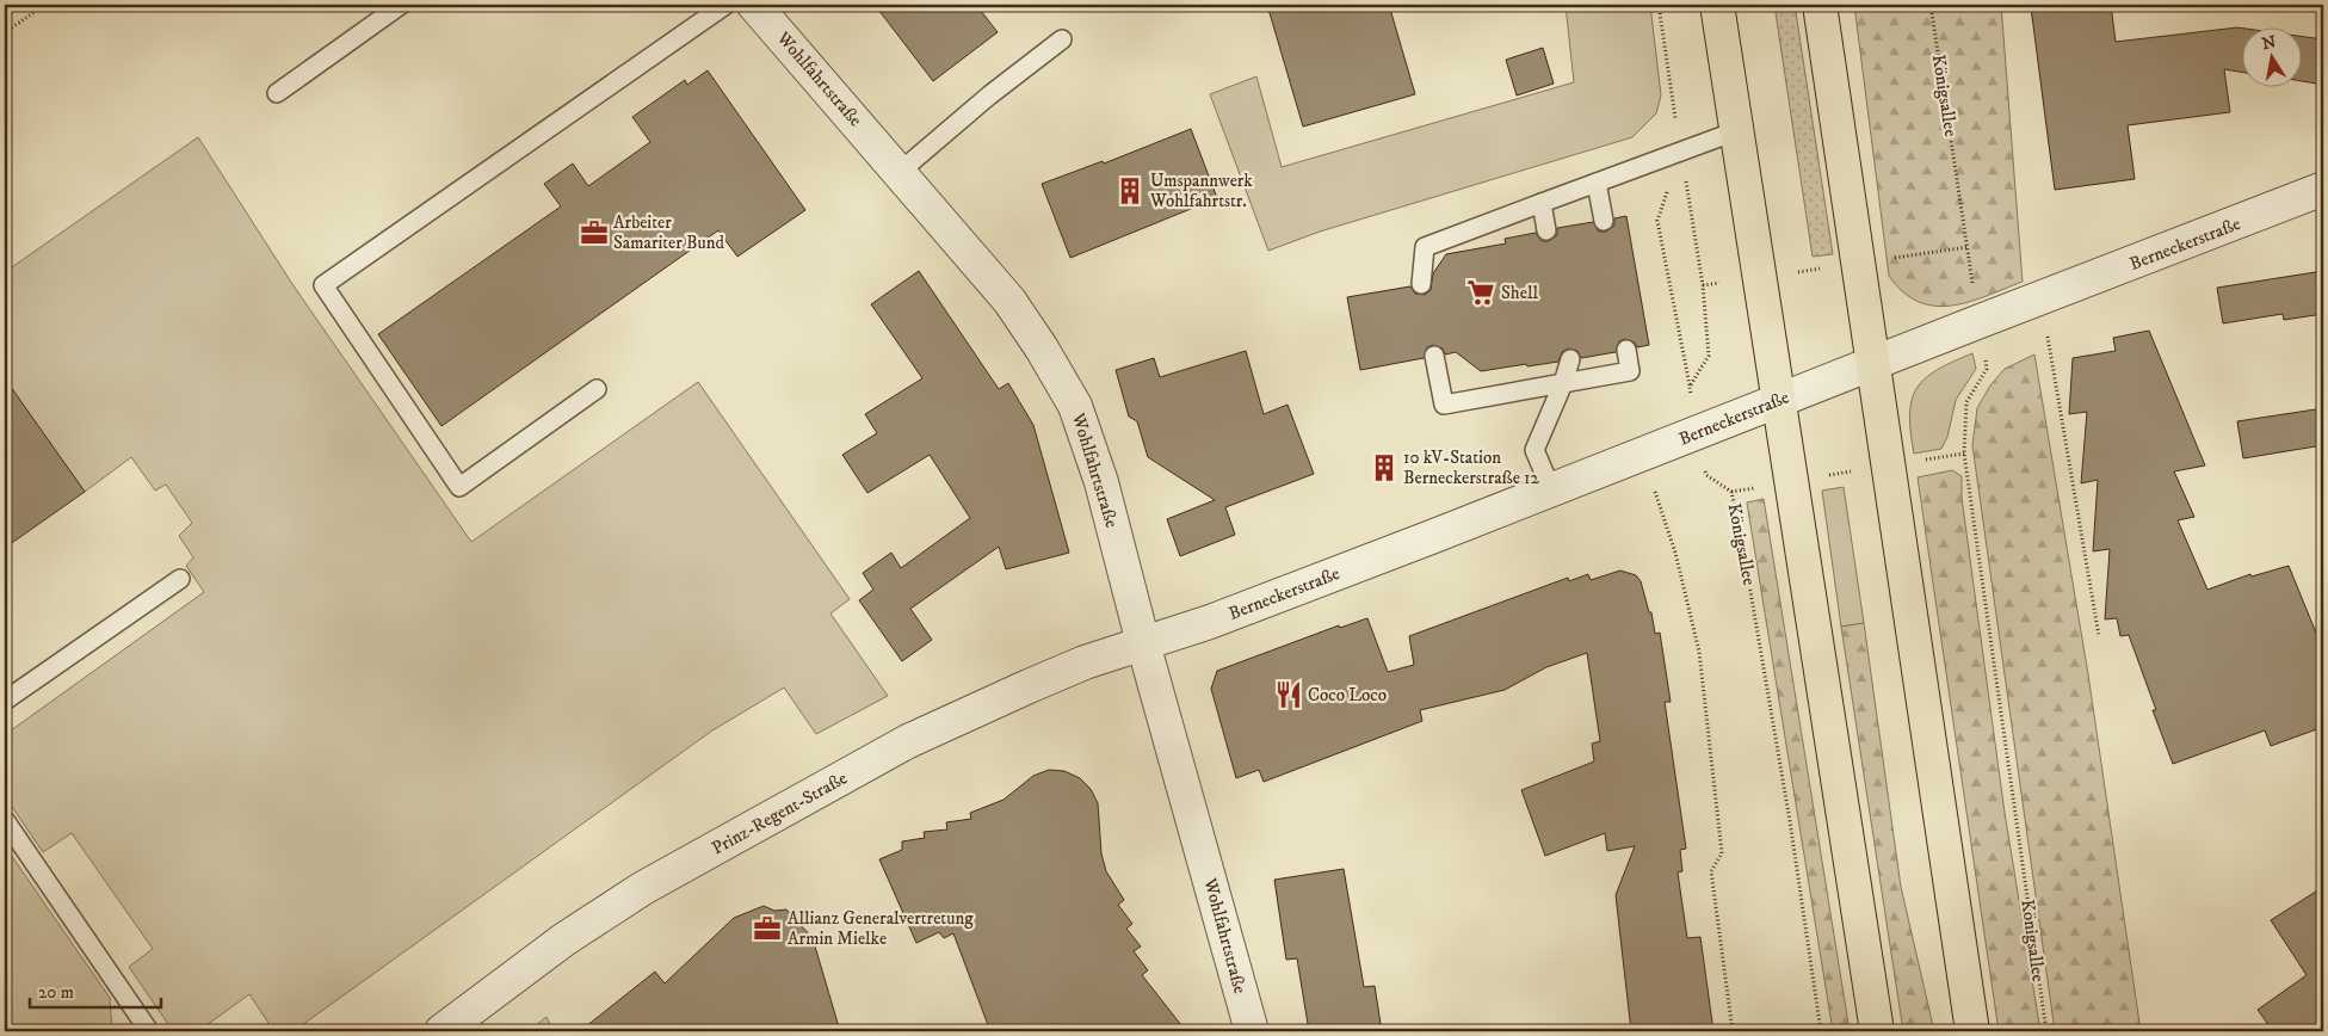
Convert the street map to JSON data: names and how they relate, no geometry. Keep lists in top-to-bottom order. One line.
{"streets":{"street":["Wohlfahrtstraße","Berneckerstraße","Prinz-Regent-Straße"],"path":["Königsallee"]},"crossings":[["Wohlfahrtstraße","Berneckerstraße"],["Wohlfahrtstraße","Prinz-Regent-Straße"],["Königsallee","Berneckerstraße"],["Berneckerstraße","Prinz-Regent-Straße"]],"places":{"building":["Umspannwerk Wohlfahrtstr.","10 kV-Station Berneckerstraße 12"],"office":["Arbeiter Samariter Bund","Allianz Generalvertretung Armin Mielke"],"supermarket":["Shell"],"restaurant":["Coco Loco"]},"scale_bar":"20 m","north":"top"}
